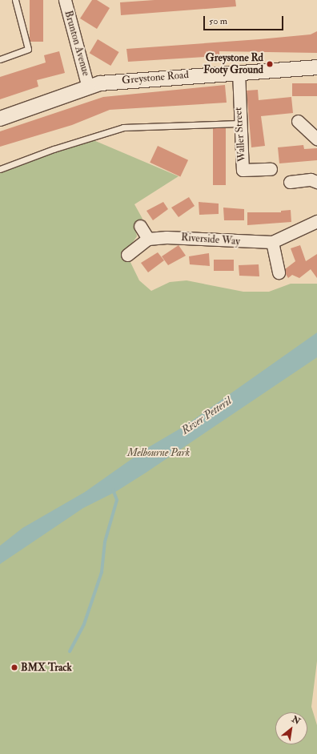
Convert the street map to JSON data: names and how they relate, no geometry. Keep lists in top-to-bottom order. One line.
{"streets":{"street":["Brunton Avenue","Greystone Road","Waller Street","Riverside Way"]},"crossings":[["Brunton Avenue","Greystone Road"],["Greystone Road","Waller Street"]],"water":["River Petteril"],"parks":["Melbourne Park"],"places":["Greystone Rd Footy Ground","BMX Track"],"scale_bar":"50 m","north":"top right"}
